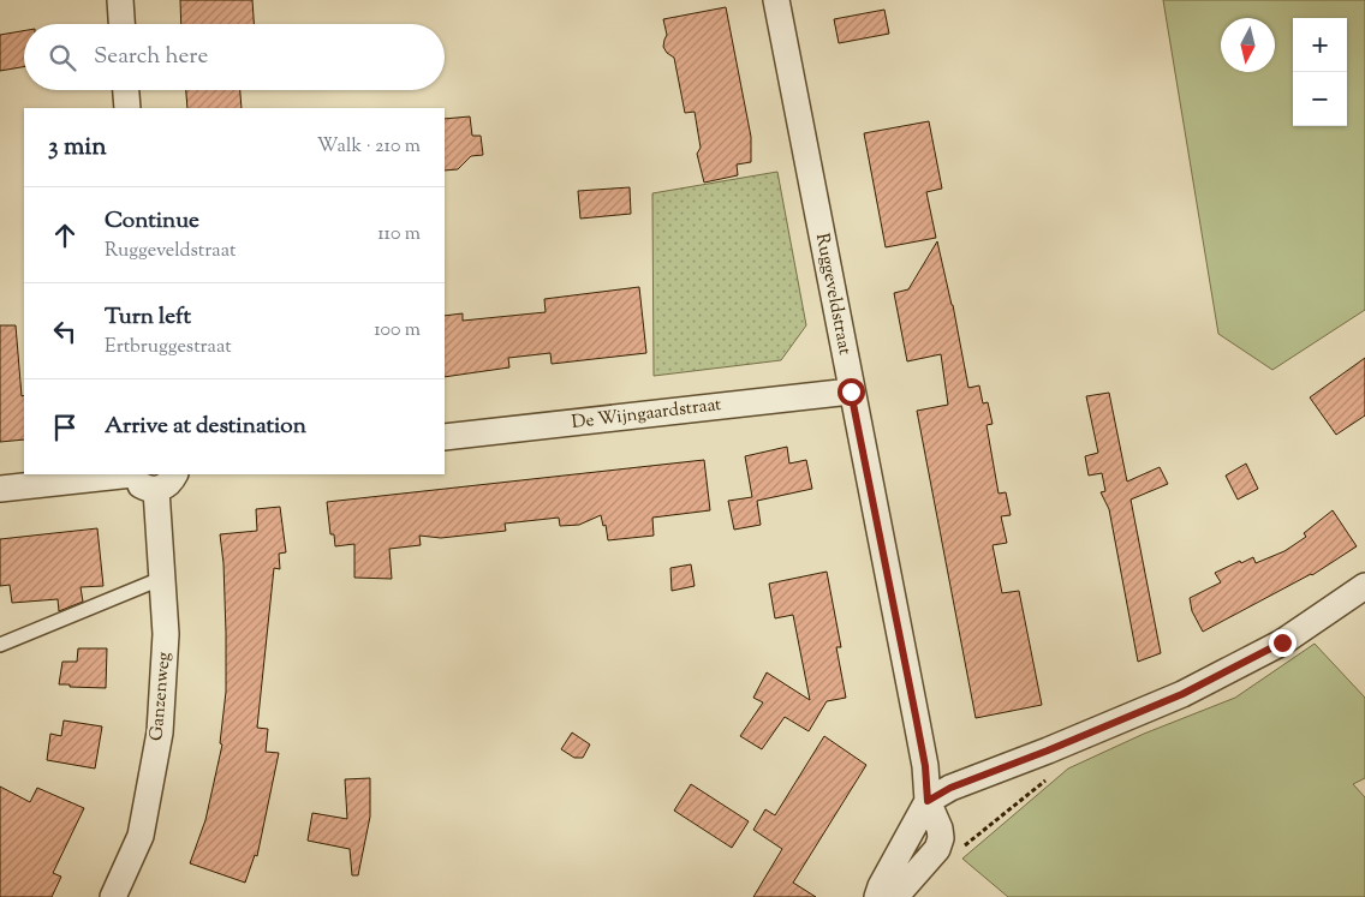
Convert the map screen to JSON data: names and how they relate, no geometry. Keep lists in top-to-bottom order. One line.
{"streets":{"street":["Ruggeveldstraat","De Wijngaardstraat","Ganzenweg"]},"crossings":[["Ruggeveldstraat","De Wijngaardstraat"]],"north":"bottom","page":{"map_buttons":["+","−"],"search":"Search here","heading":["3 min","Walk · 210 m"],"list":[["Continue","Ruggeveldstraat","110 m"],["Turn left","Ertbruggestraat","100 m"],"Arrive at destination"]}}
